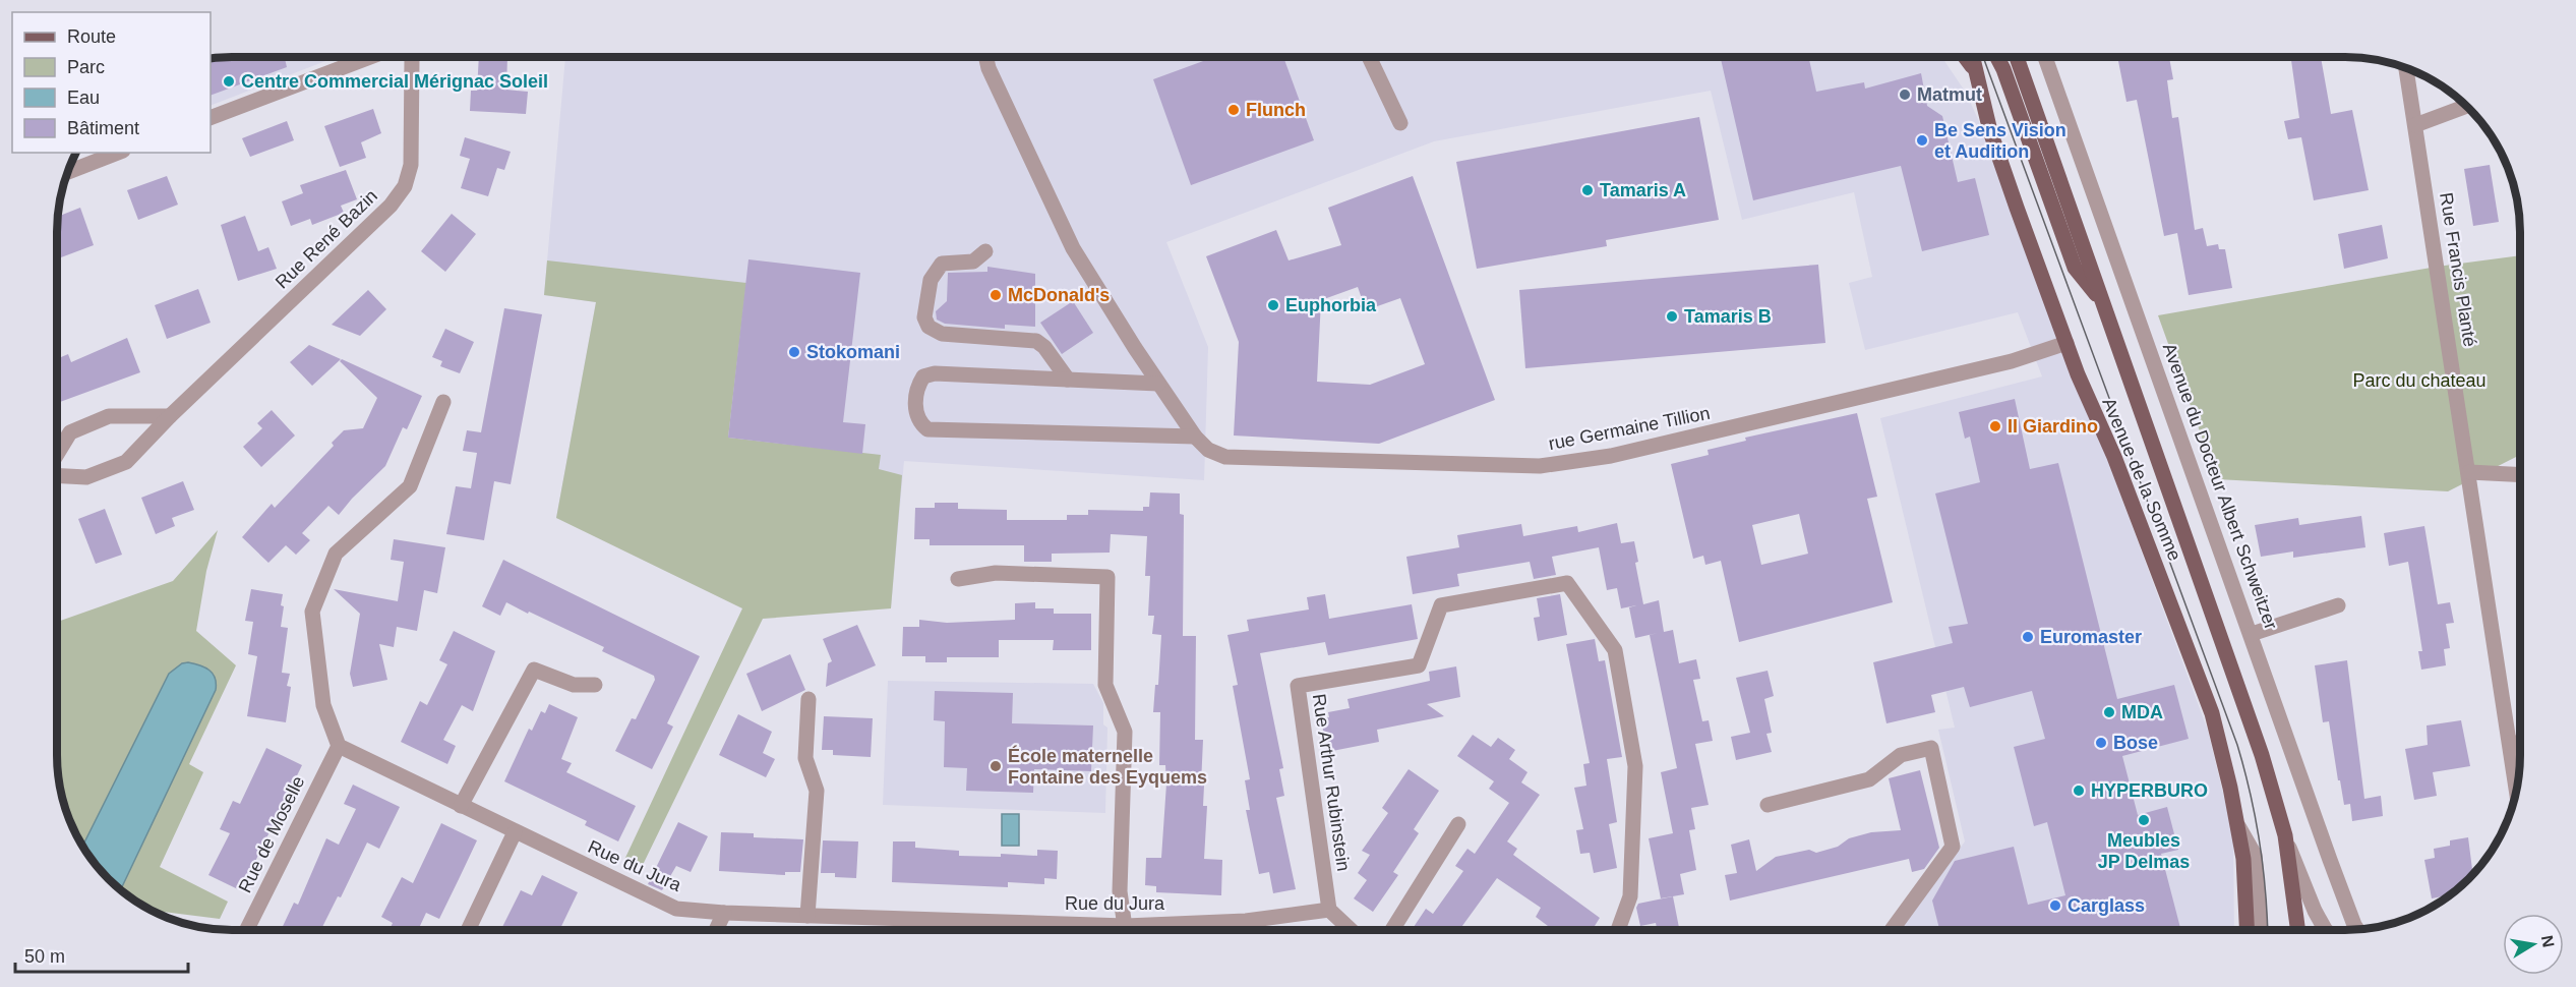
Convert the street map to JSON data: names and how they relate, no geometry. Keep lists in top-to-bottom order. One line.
{"streets":{"main road":["Avenue de la Somme"],"street":["Rue René Bazin","Rue Francis Planté","rue Germaine Tillion","Avenue du Docteur Albert Schweitzer","Rue Arthur Rubinstein","Rue de Moselle","Rue du Jura"]},"crossings":[["rue Germaine Tillion","Avenue de la Somme"],["Rue Arthur Rubinstein","Rue du Jura"],["Rue de Moselle","Rue du Jura"]],"parks":["Parc du chateau"],"places":["Centre Commercial Mérignac Soleil","Matmut","Flunch","Be Sens Vision et Audition","Tamaris A","McDonald's","Euphorbia","Tamaris B","Stokomani","Il Giardino","Euromaster","MDA","Bose","École maternelle Fontaine des Eyquems","HYPERBURO","Meubles JP Delmas","Carglass"],"legend":["Route","Parc","Eau","Bâtiment"],"scale_bar":"50 m","north":"right"}
